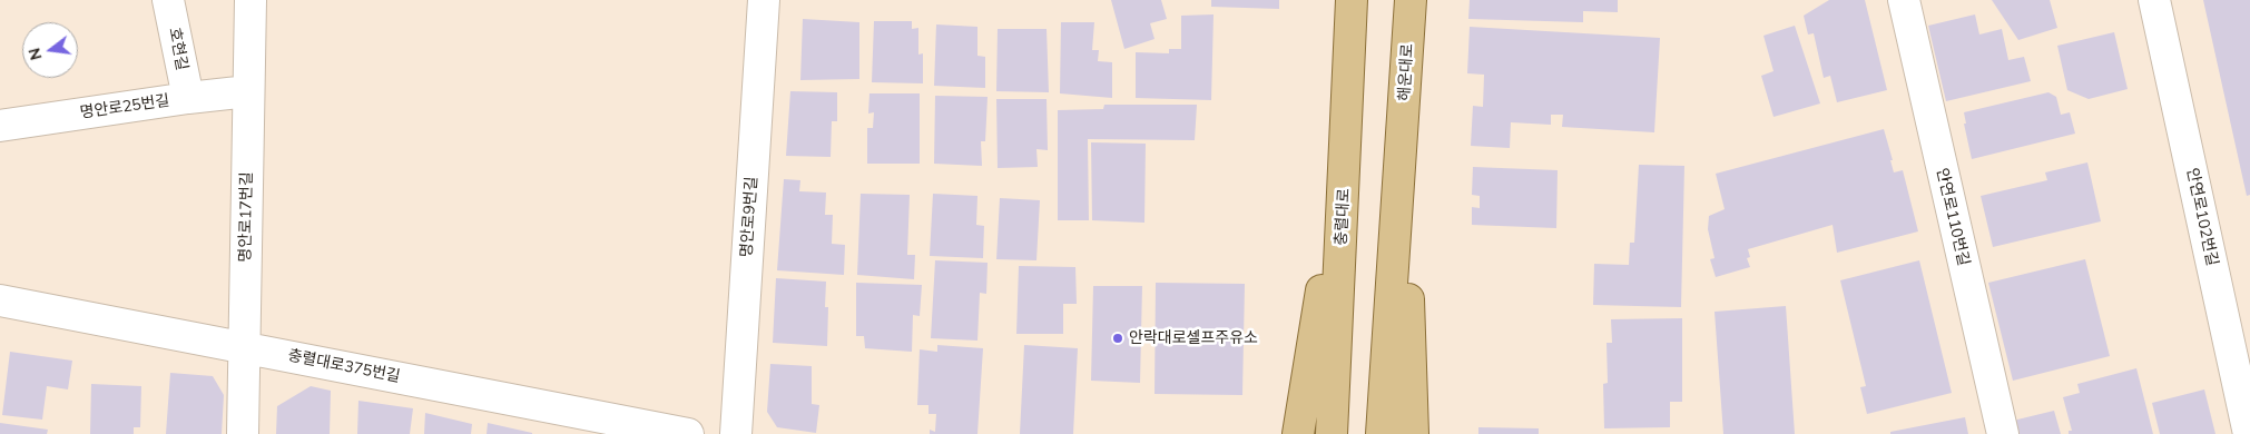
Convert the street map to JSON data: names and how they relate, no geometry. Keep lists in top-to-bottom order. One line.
{"streets":{"main road":["해운대로","충렬대로"],"street":["호현길","명안로25번길","명안로17번길","명안로9번길","안연로110번길","안연로102번길","충렬대로375번길"]},"crossings":[["호현길","명안로25번길"],["명안로25번길","명안로17번길"],["명안로17번길","충렬대로375번길"]],"places":["안락대로셀프주유소"],"north":"left"}
